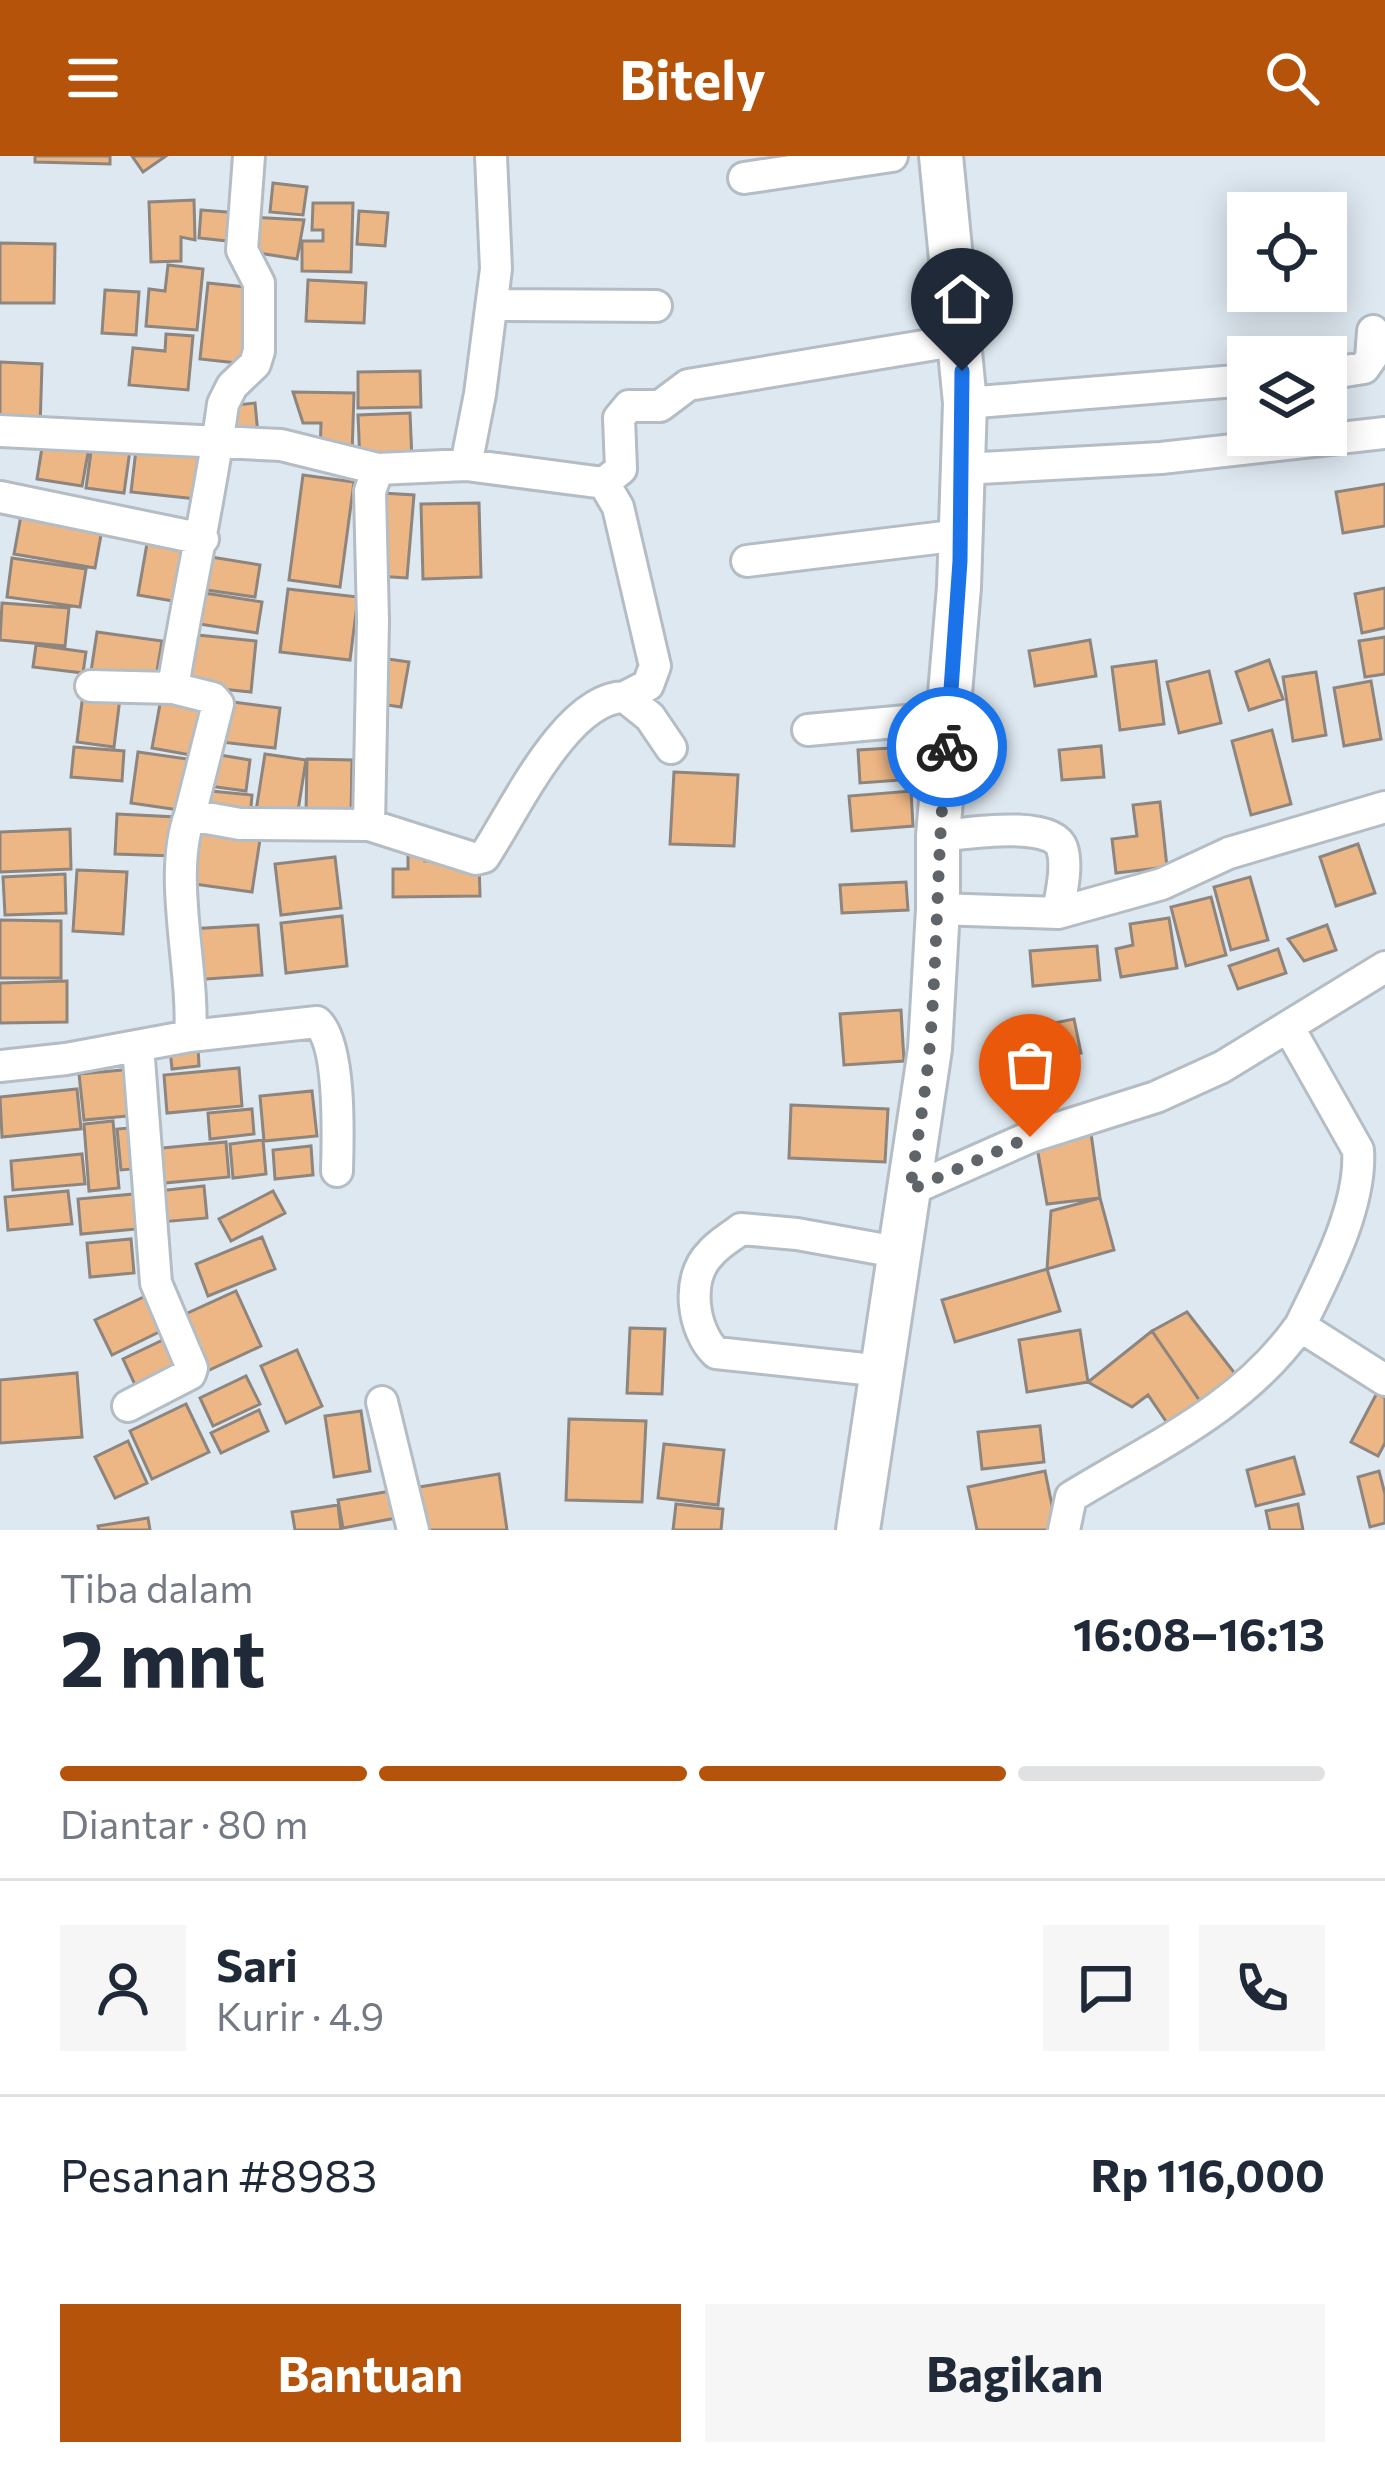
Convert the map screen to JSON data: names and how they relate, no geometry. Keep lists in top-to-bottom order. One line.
{"page":{"header":"Bitely","heading":["2 mnt","Tiba dalam","16:08–16:13"],"panel":["Sari","Kurir · 4.9","Pesanan #8983","Rp 116,000"],"bar":"Diantar · 80 m","buttons":["Bantuan","Bagikan"]}}
